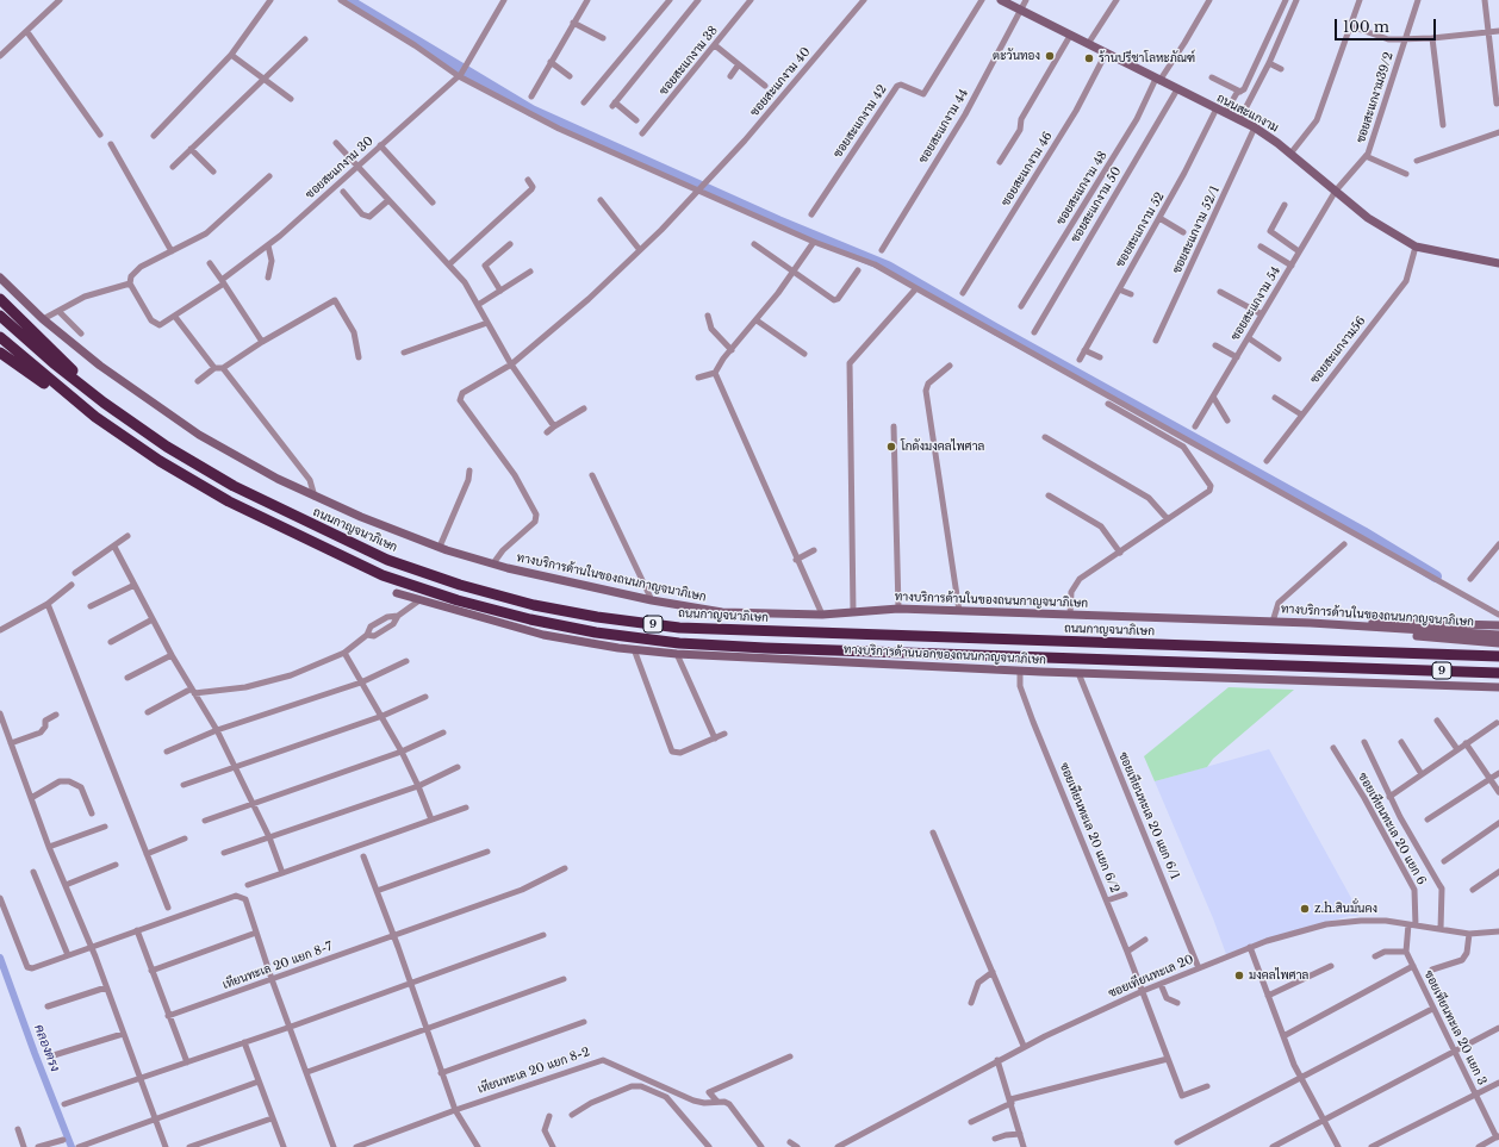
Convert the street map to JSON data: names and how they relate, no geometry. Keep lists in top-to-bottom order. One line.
{"streets":{"highway":["ถนนกาญจนาภิเษก","9"],"main road":["ถนนสะแกงาม","ทางบริการด้านในของถนนกาญจนาภิเษก","ทางบริการด้านนอกของถนนกาญจนาภิเษก"],"street":["ซอยสะแกงาม 38","ซอยสะแกงาม 40","ซอยสะแกงาม39/2","ซอยสะแกงาม 42","ซอยสะแกงาม 44","ซอยสะแกงาม 30","ซอยสะแกงาม 46","ซอยสะแกงาม 48","ซอยสะแกงาม 50","ซอยสะแกงาม 52","ซอยสะแกงาม 52/1","ซอยสะแกงาม 54","ซอยสะแกงาม56","ซอยเทียนทะเล 20 แยก 6/1","ซอยเทียนทะเล 20 แยก 6/2","ซอยเทียนทะเล 20 แยก 6","เทียนทะเล 20 แยก 8-7","ซอยเทียนทะเล 20","ซอยเทียนทะเล 20 แยก 3","เทียนทะเล 20 แยก 8-2"]},"crossings":[["ซอยสะแกงาม 40","ทางบริการด้านในของถนนกาญจนาภิเษก"],["ซอยสะแกงาม39/2","ถนนสะแกงาม"],["ซอยสะแกงาม39/2","ซอยสะแกงาม 54"],["ถนนสะแกงาม","ซอยสะแกงาม 44"],["ถนนสะแกงาม","ซอยสะแกงาม 46"],["ถนนสะแกงาม","ซอยสะแกงาม 48"],["ถนนสะแกงาม","ซอยสะแกงาม 50"],["ถนนสะแกงาม","ซอยสะแกงาม 52"],["ถนนสะแกงาม","ซอยสะแกงาม 52/1"],["ถนนสะแกงาม","ซอยสะแกงาม 54"],["ถนนสะแกงาม","ซอยสะแกงาม56"],["ทางบริการด้านนอกของถนนกาญจนาภิเษก","ซอยเทียนทะเล 20 แยก 6/1"],["ทางบริการด้านนอกของถนนกาญจนาภิเษก","ซอยเทียนทะเล 20 แยก 6/2"],["ซอยเทียนทะเล 20 แยก 6/1","ซอยเทียนทะเล 20"],["ซอยเทียนทะเล 20 แยก 6/2","ซอยเทียนทะเล 20"],["ซอยเทียนทะเล 20 แยก 6","ซอยเทียนทะเล 20"]],"water":["คลองตรง"],"places":["ตะวันทอง","ร้านปรีชาโลหะภัณฑ์","โกดังมงคลไพศาล","z.h.สินมั่นคง","มงคลไพศาล"],"scale_bar":"100 m"}
